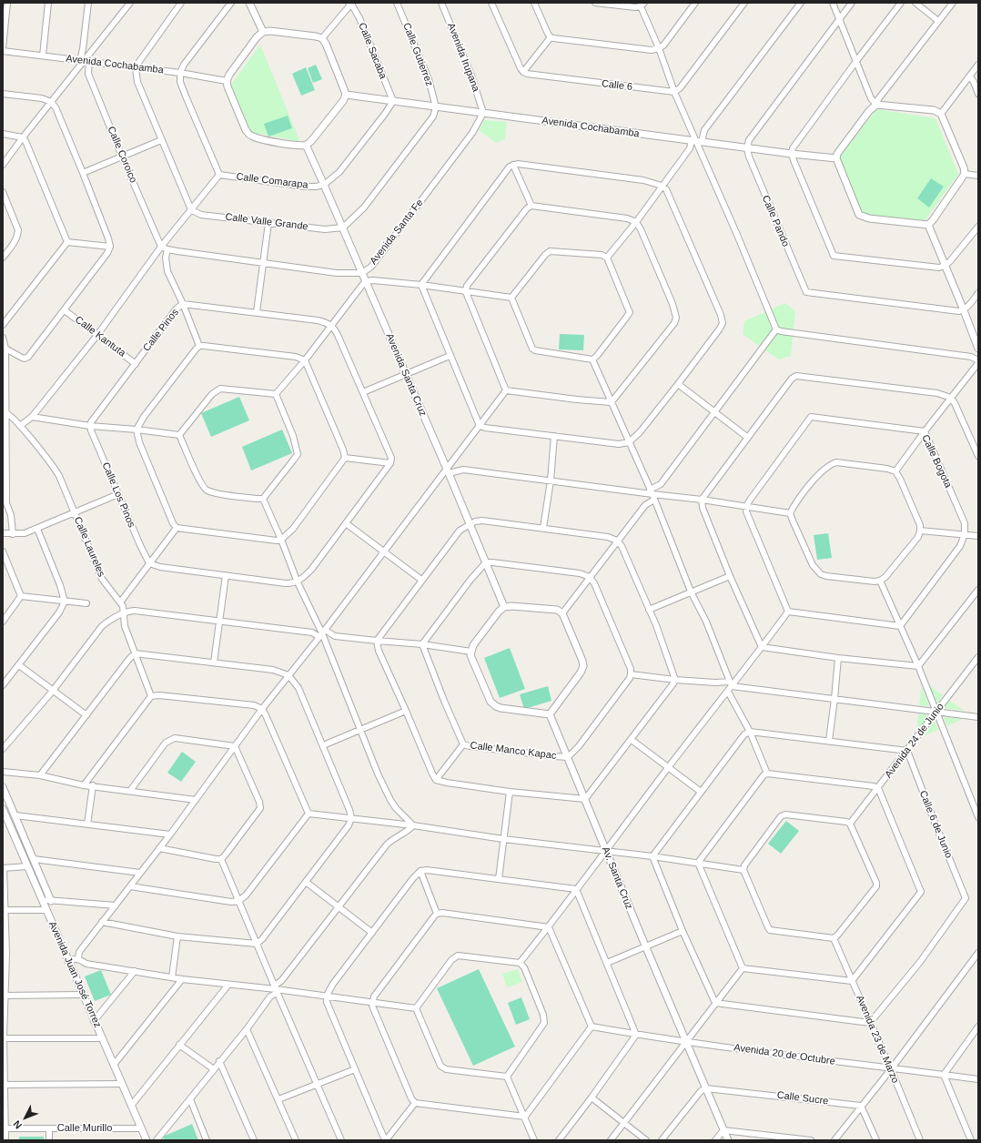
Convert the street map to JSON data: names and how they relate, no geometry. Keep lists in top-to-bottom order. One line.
{"streets":{"street":["Calle Sacaba","Calle Gutierrez","Avenida Irupana","Avenida Cochabamba","Calle 6","Calle Coroico","Calle Comarapa","Calle Pando","Calle Valle Grande","Avenida Santa Fe","Calle Pinos","Calle Kantuta","Avenida Santa Cruz","Calle Bogota","Calle Los Pinos","Calle Laureles","Avenida 24 de Junio","Calle Manco Kapac","Calle 6 de Junio","Av. Santa Cruz","Avenida Juan José Torrez","Avenida 23 de Marzo","Avenida 20 de Octubre","Calle Sucre","Calle Murillo"]},"crossings":[["Calle Sacaba","Avenida Cochabamba"],["Calle Gutierrez","Avenida Cochabamba"],["Avenida Irupana","Avenida Cochabamba"],["Avenida Irupana","Avenida Santa Fe"],["Avenida Cochabamba","Calle Coroico"],["Avenida Cochabamba","Calle Pando"],["Avenida Cochabamba","Avenida Santa Fe"],["Avenida Cochabamba","Avenida Santa Cruz"],["Calle Coroico","Avenida Santa Fe"],["Calle Comarapa","Avenida Santa Cruz"],["Calle Valle Grande","Avenida Santa Cruz"],["Avenida Santa Fe","Avenida Santa Cruz"],["Calle Pinos","Calle Kantuta"],["Calle Pinos","Calle Los Pinos"],["Avenida Santa Cruz","Av. Santa Cruz"],["Avenida 24 de Junio","Calle 6 de Junio"],["Avenida 24 de Junio","Avenida 23 de Marzo"],["Calle Manco Kapac","Av. Santa Cruz"],["Calle 6 de Junio","Avenida 23 de Marzo"],["Av. Santa Cruz","Avenida 20 de Octubre"],["Av. Santa Cruz","Calle Sucre"],["Avenida Juan José Torrez","Calle Murillo"],["Avenida 23 de Marzo","Avenida 20 de Octubre"]],"north":"bottom left"}
